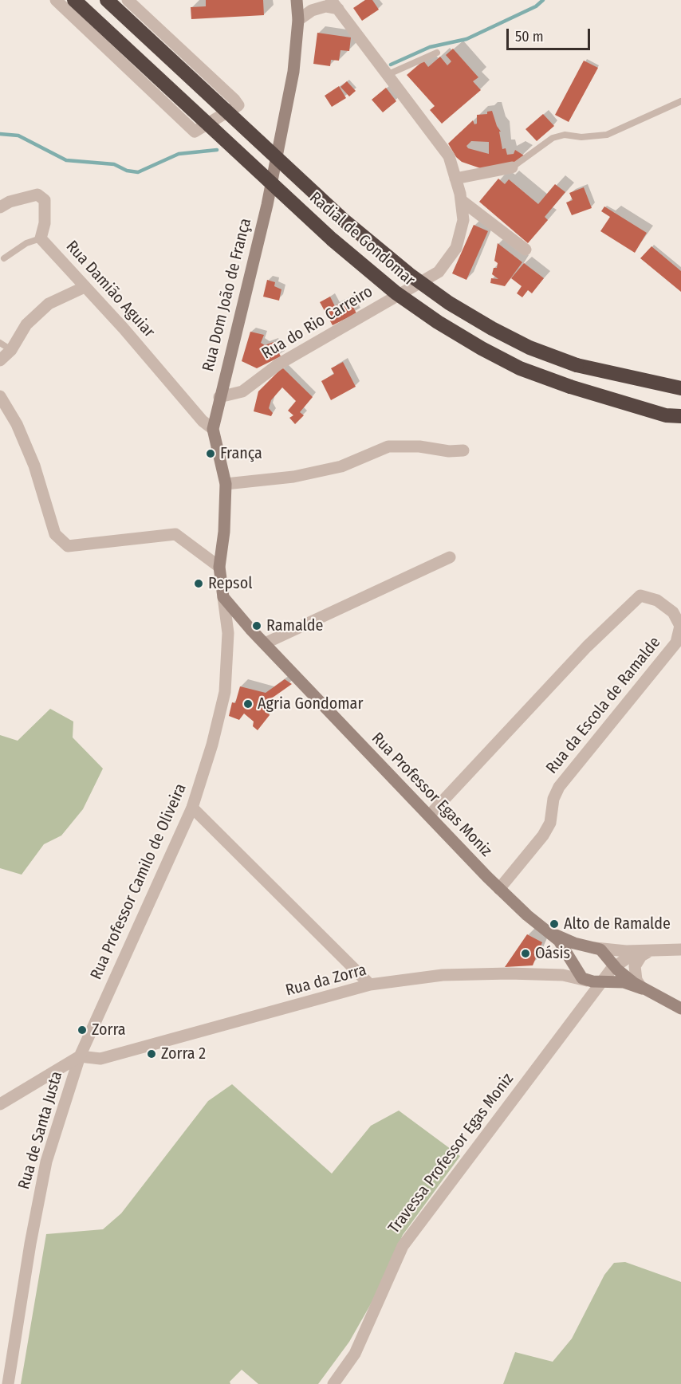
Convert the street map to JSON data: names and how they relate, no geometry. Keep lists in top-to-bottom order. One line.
{"streets":{"highway":["Radial de Gondomar"],"main road":["Rua Dom João de França","Rua Professor Egas Moniz"],"street":["Rua Damião Aguiar","Rua do Rio Carreiro","Rua da Escola de Ramalde","Rua Professor Camilo de Oliveira","Rua da Zorra","Rua de Santa Justa","Travessa Professor Egas Moniz"]},"crossings":[["Rua Damião Aguiar","Rua Dom João de França"],["Rua Dom João de França","Rua do Rio Carreiro"],["Rua Dom João de França","Rua Professor Egas Moniz"],["Rua Dom João de França","Rua Professor Camilo de Oliveira"],["Rua da Escola de Ramalde","Rua Professor Egas Moniz"],["Rua Professor Egas Moniz","Rua Professor Camilo de Oliveira"],["Rua Professor Egas Moniz","Rua da Zorra"],["Rua Professor Egas Moniz","Travessa Professor Egas Moniz"],["Rua Professor Camilo de Oliveira","Rua da Zorra"],["Rua Professor Camilo de Oliveira","Rua de Santa Justa"],["Rua da Zorra","Rua de Santa Justa"],["Rua da Zorra","Travessa Professor Egas Moniz"]],"places":["França","Repsol","Ramalde","Agria Gondomar","Alto de Ramalde","Oásis","Zorra","Zorra 2"],"scale_bar":"50 m"}
